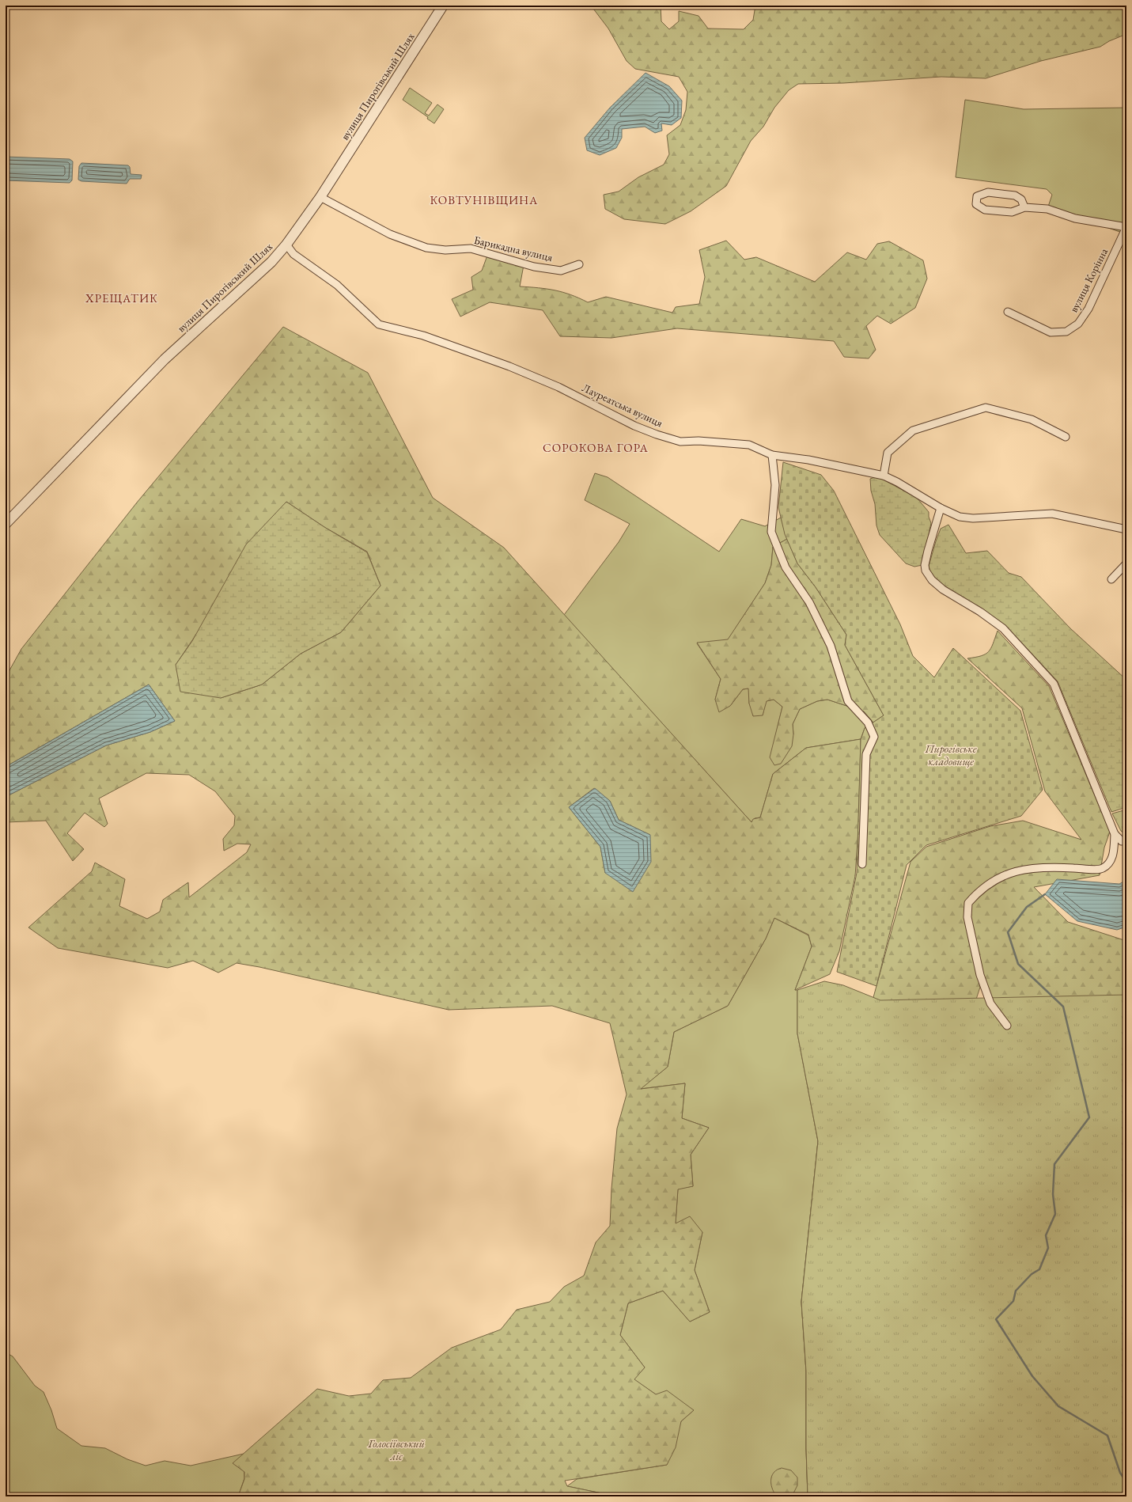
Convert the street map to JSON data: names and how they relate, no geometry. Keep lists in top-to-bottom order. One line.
{"streets":{"street":["вулиця Пирогівський Шлях","Барикадна вулиця","вулиця Корінна","Лауреатська вулиця"]},"crossings":[["вулиця Пирогівський Шлях","Барикадна вулиця"],["вулиця Пирогівський Шлях","Лауреатська вулиця"]],"districts":["КОВТУНІВЩИНА","ХРЕЩАТИК","СОРОКОВА ГОРА"],"parks":["Пирогівське кладовище","Голосіївський ліс"]}
